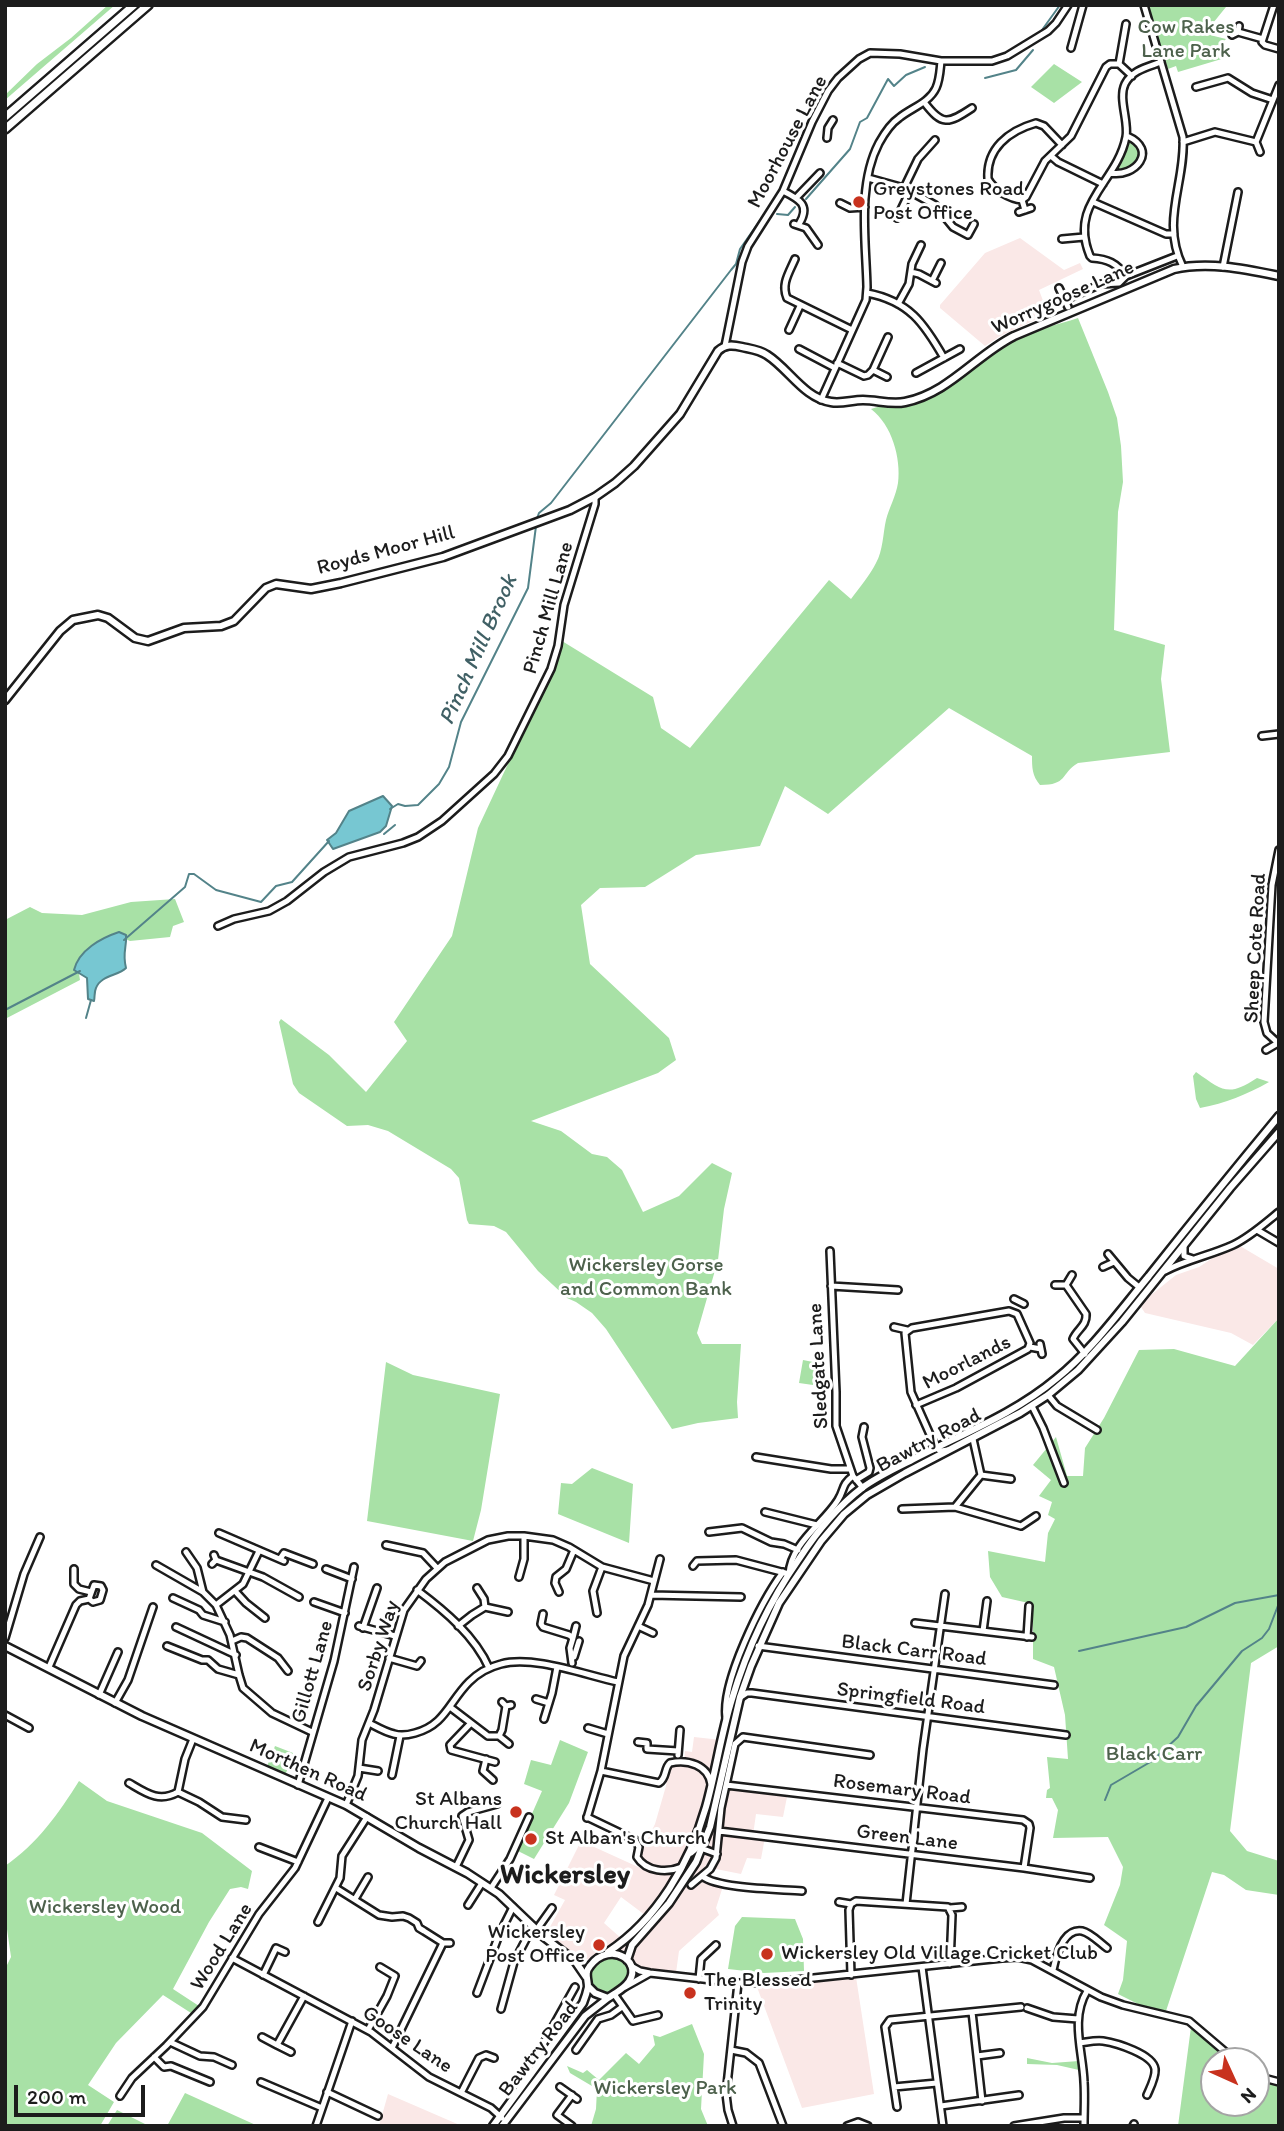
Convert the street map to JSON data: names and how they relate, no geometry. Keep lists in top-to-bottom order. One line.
{"streets":{"main road":["Worrygoose Lane","Royds Moor Hill","Bawtry Road","Morthen Road"],"street":["Moorhouse Lane","Pinch Mill Lane","Sheep Cote Road","Moorlands","Sledgate Lane","Sorby Way","Black Carr Road","Gillott Lane","Springfield Road","Rosemary Road","Green Lane","Wood Lane","Goose Lane"]},"crossings":[["Moorhouse Lane","Royds Moor Hill"],["Royds Moor Hill","Pinch Mill Lane"],["Moorlands","Bawtry Road"],["Sledgate Lane","Bawtry Road"],["Bawtry Road","Black Carr Road"],["Bawtry Road","Springfield Road"],["Bawtry Road","Morthen Road"],["Bawtry Road","Goose Lane"],["Sorby Way","Morthen Road"],["Gillott Lane","Morthen Road"],["Morthen Road","Wood Lane"],["Rosemary Road","Green Lane"],["Wood Lane","Goose Lane"]],"districts":["Wickersley"],"water":["Pinch Mill Brook"],"parks":["Cow Rakes Lane Park","Wickersley Gorse and Common Bank","Black Carr","Wickersley Wood","Wickersley Park"],"places":["Greystones Road Post Office","St Albans Church Hall","St Alban's Church","Wickersley Post Office","Wickersley Old Village Cricket Club","The Blessed Trinity"],"scale_bar":"200 m","north":"bottom right"}
